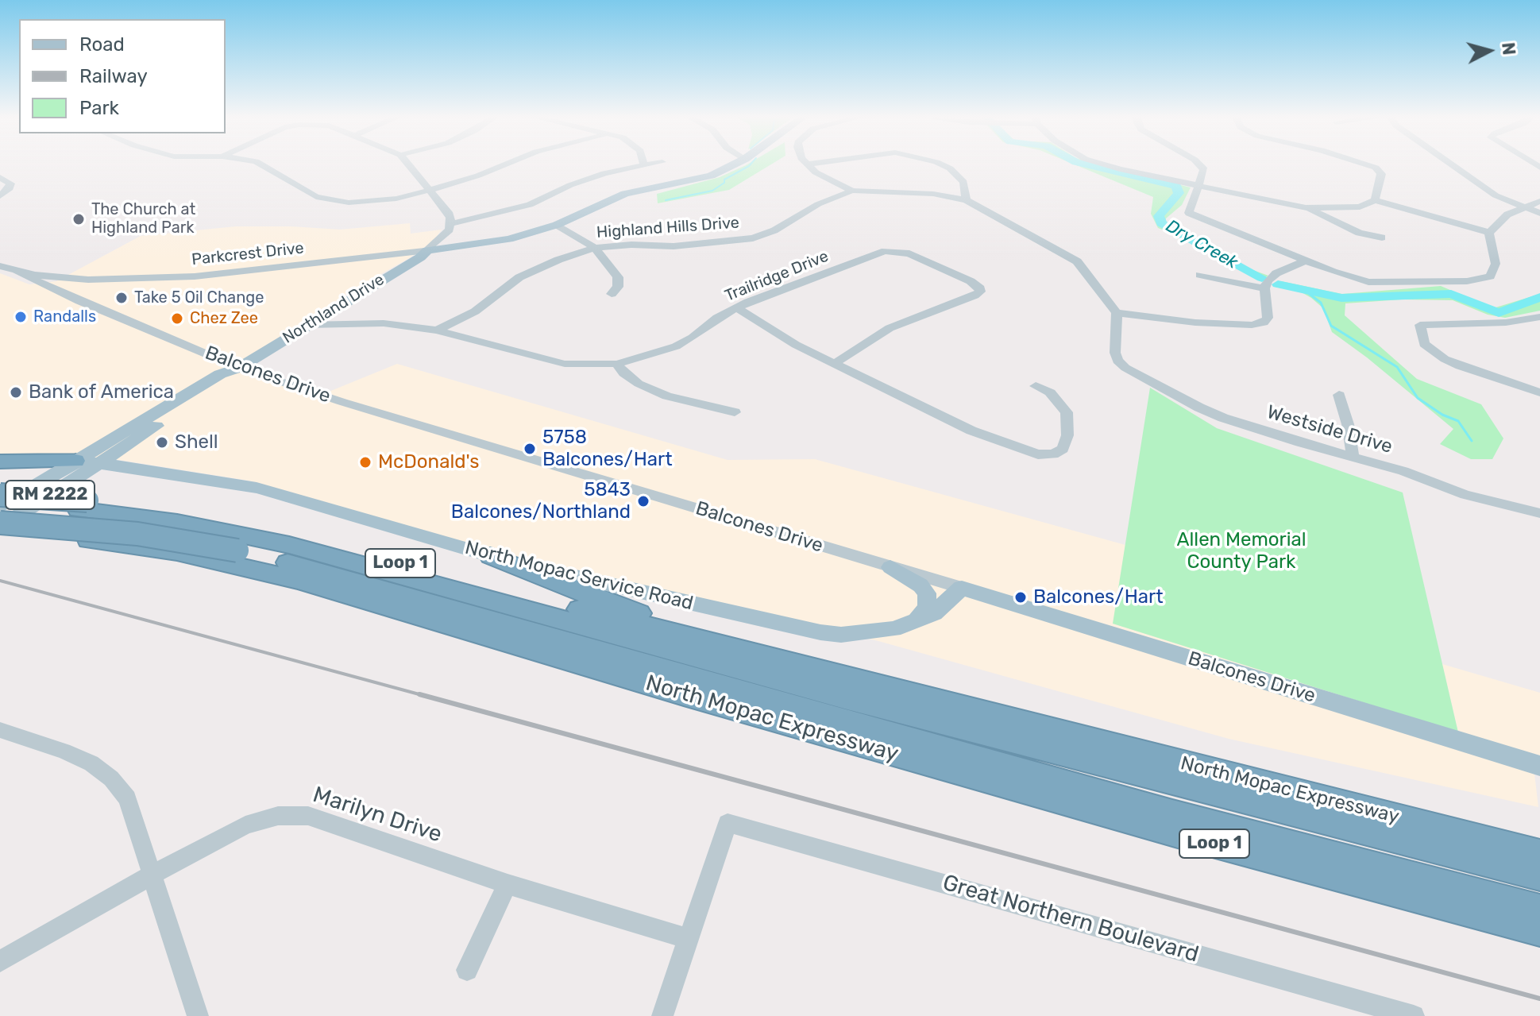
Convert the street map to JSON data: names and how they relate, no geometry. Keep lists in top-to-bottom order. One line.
{"streets":{"highway":["Loop 1","North Mopac Expressway"],"main road":["Northland Drive","Balcones Drive","RM 2222","North Mopac Service Road"],"street":["Highland Hills Drive","Parkcrest Drive","Trailridge Drive","Westside Drive","Marilyn Drive","Great Northern Boulevard"]},"crossings":[["Highland Hills Drive","Trailridge Drive"],["Highland Hills Drive","Westside Drive"],["Parkcrest Drive","Northland Drive"],["Parkcrest Drive","RM 2222"],["Northland Drive","Balcones Drive"],["Northland Drive","RM 2222"],["Northland Drive","North Mopac Service Road"],["Balcones Drive","North Mopac Service Road"],["Marilyn Drive","Great Northern Boulevard"]],"water":["Dry Creek"],"parks":["Allen Memorial County Park"],"places":["The Church at Highland Park","Take 5 Oil Change","Randalls","Chez Zee","Bank of America","Shell","5758 Balcones/Hart","McDonald's","5843 Balcones/Northland","Balcones/Hart"],"legend":["Road","Railway","Park"],"north":"right"}
